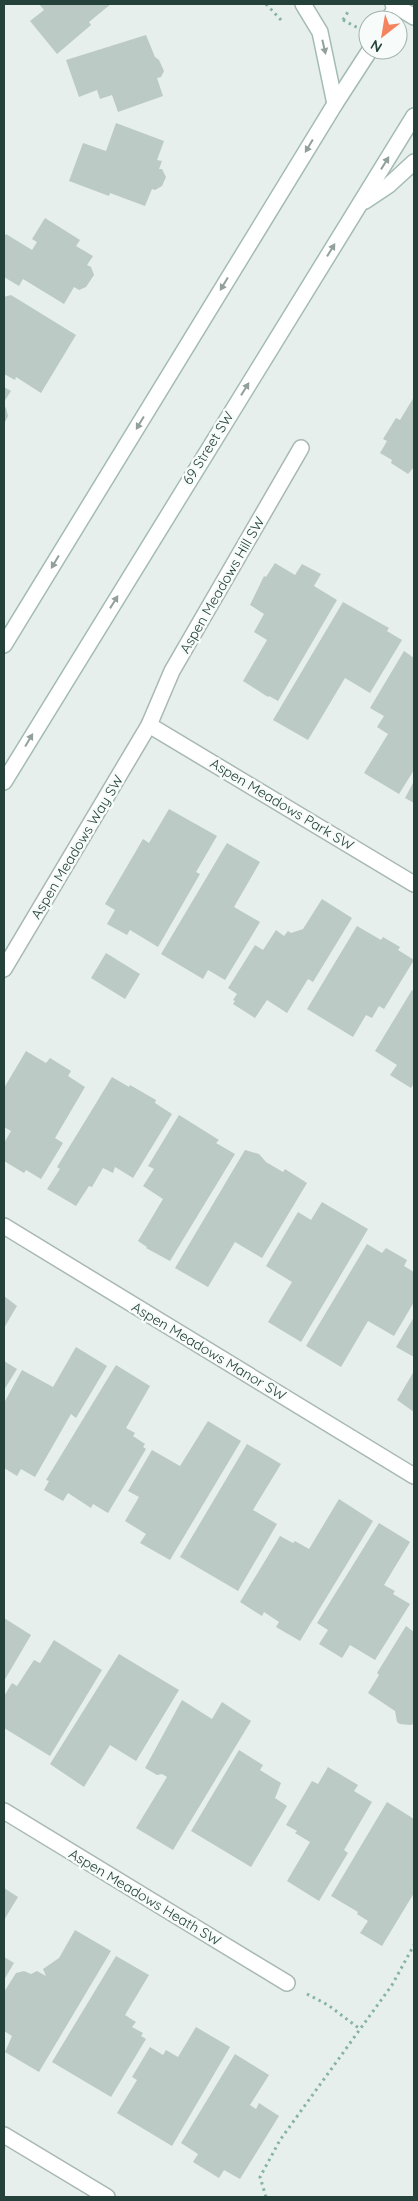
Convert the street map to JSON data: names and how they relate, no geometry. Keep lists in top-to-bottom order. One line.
{"streets":{"street":["69 Street SW","Aspen Meadows Hill SW","Aspen Meadows Park SW","Aspen Meadows Way SW","Aspen Meadows Manor SW","Aspen Meadows Heath SW"]},"crossings":[["Aspen Meadows Hill SW","Aspen Meadows Park SW"],["Aspen Meadows Hill SW","Aspen Meadows Way SW"],["Aspen Meadows Park SW","Aspen Meadows Way SW"]],"north":"bottom left"}
